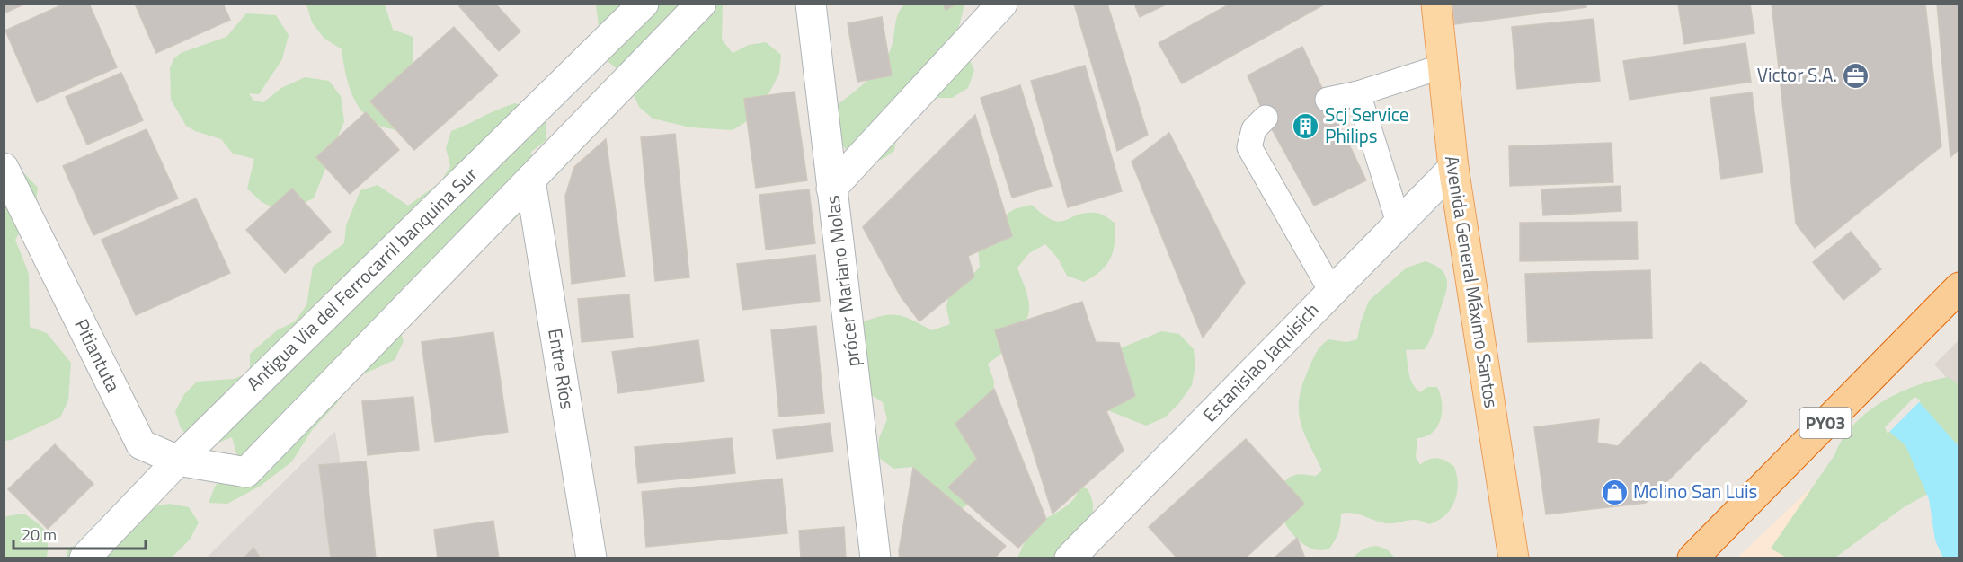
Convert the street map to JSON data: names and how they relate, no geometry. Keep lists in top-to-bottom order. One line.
{"streets":{"highway":["PY03"],"main road":["Avenida General Máximo Santos"],"street":["Antigua Via del Ferrocarril banquina Sur","prócer Mariano Molas","Pitiantuta","Estanislao Jaquisich","Entre Ríos"]},"crossings":[["Antigua Via del Ferrocarril banquina Sur","Pitiantuta"],["Avenida General Máximo Santos","Estanislao Jaquisich"],["Pitiantuta","Entre Ríos"]],"places":{"office":["Victor S.A."],"building":["Scj Service Philips"],"shop":["Molino San Luis"]},"scale_bar":"20 m"}
